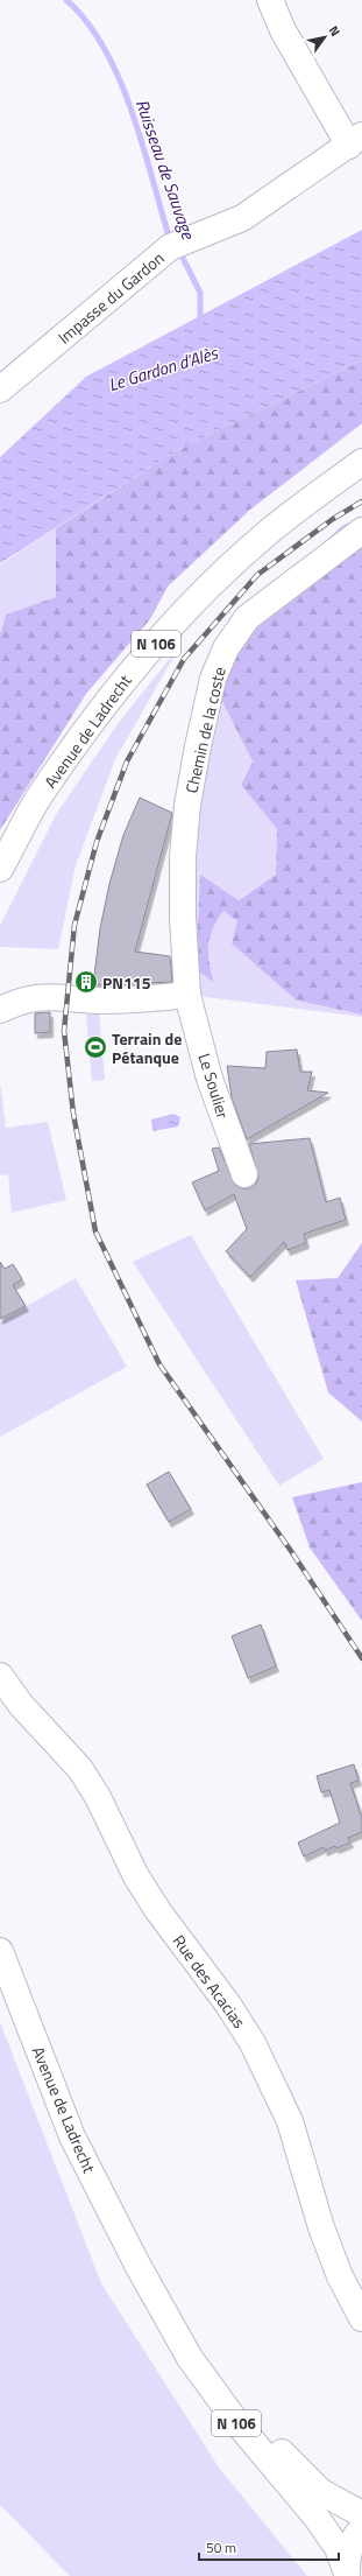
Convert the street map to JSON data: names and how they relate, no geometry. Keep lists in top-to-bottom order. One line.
{"streets":{"street":["Impasse du Gardon","N 106","Chemin de la coste","Avenue de Ladrecht","Le Soulier","Rue des Acacias"]},"crossings":[["Chemin de la coste","Le Soulier"]],"water":["Ruisseau de Sauvage","Le Gardon d'Alès"],"places":{"building":["PN115"],"sports":["Terrain de Pétanque"]},"scale_bar":"50 m","north":"top right"}
